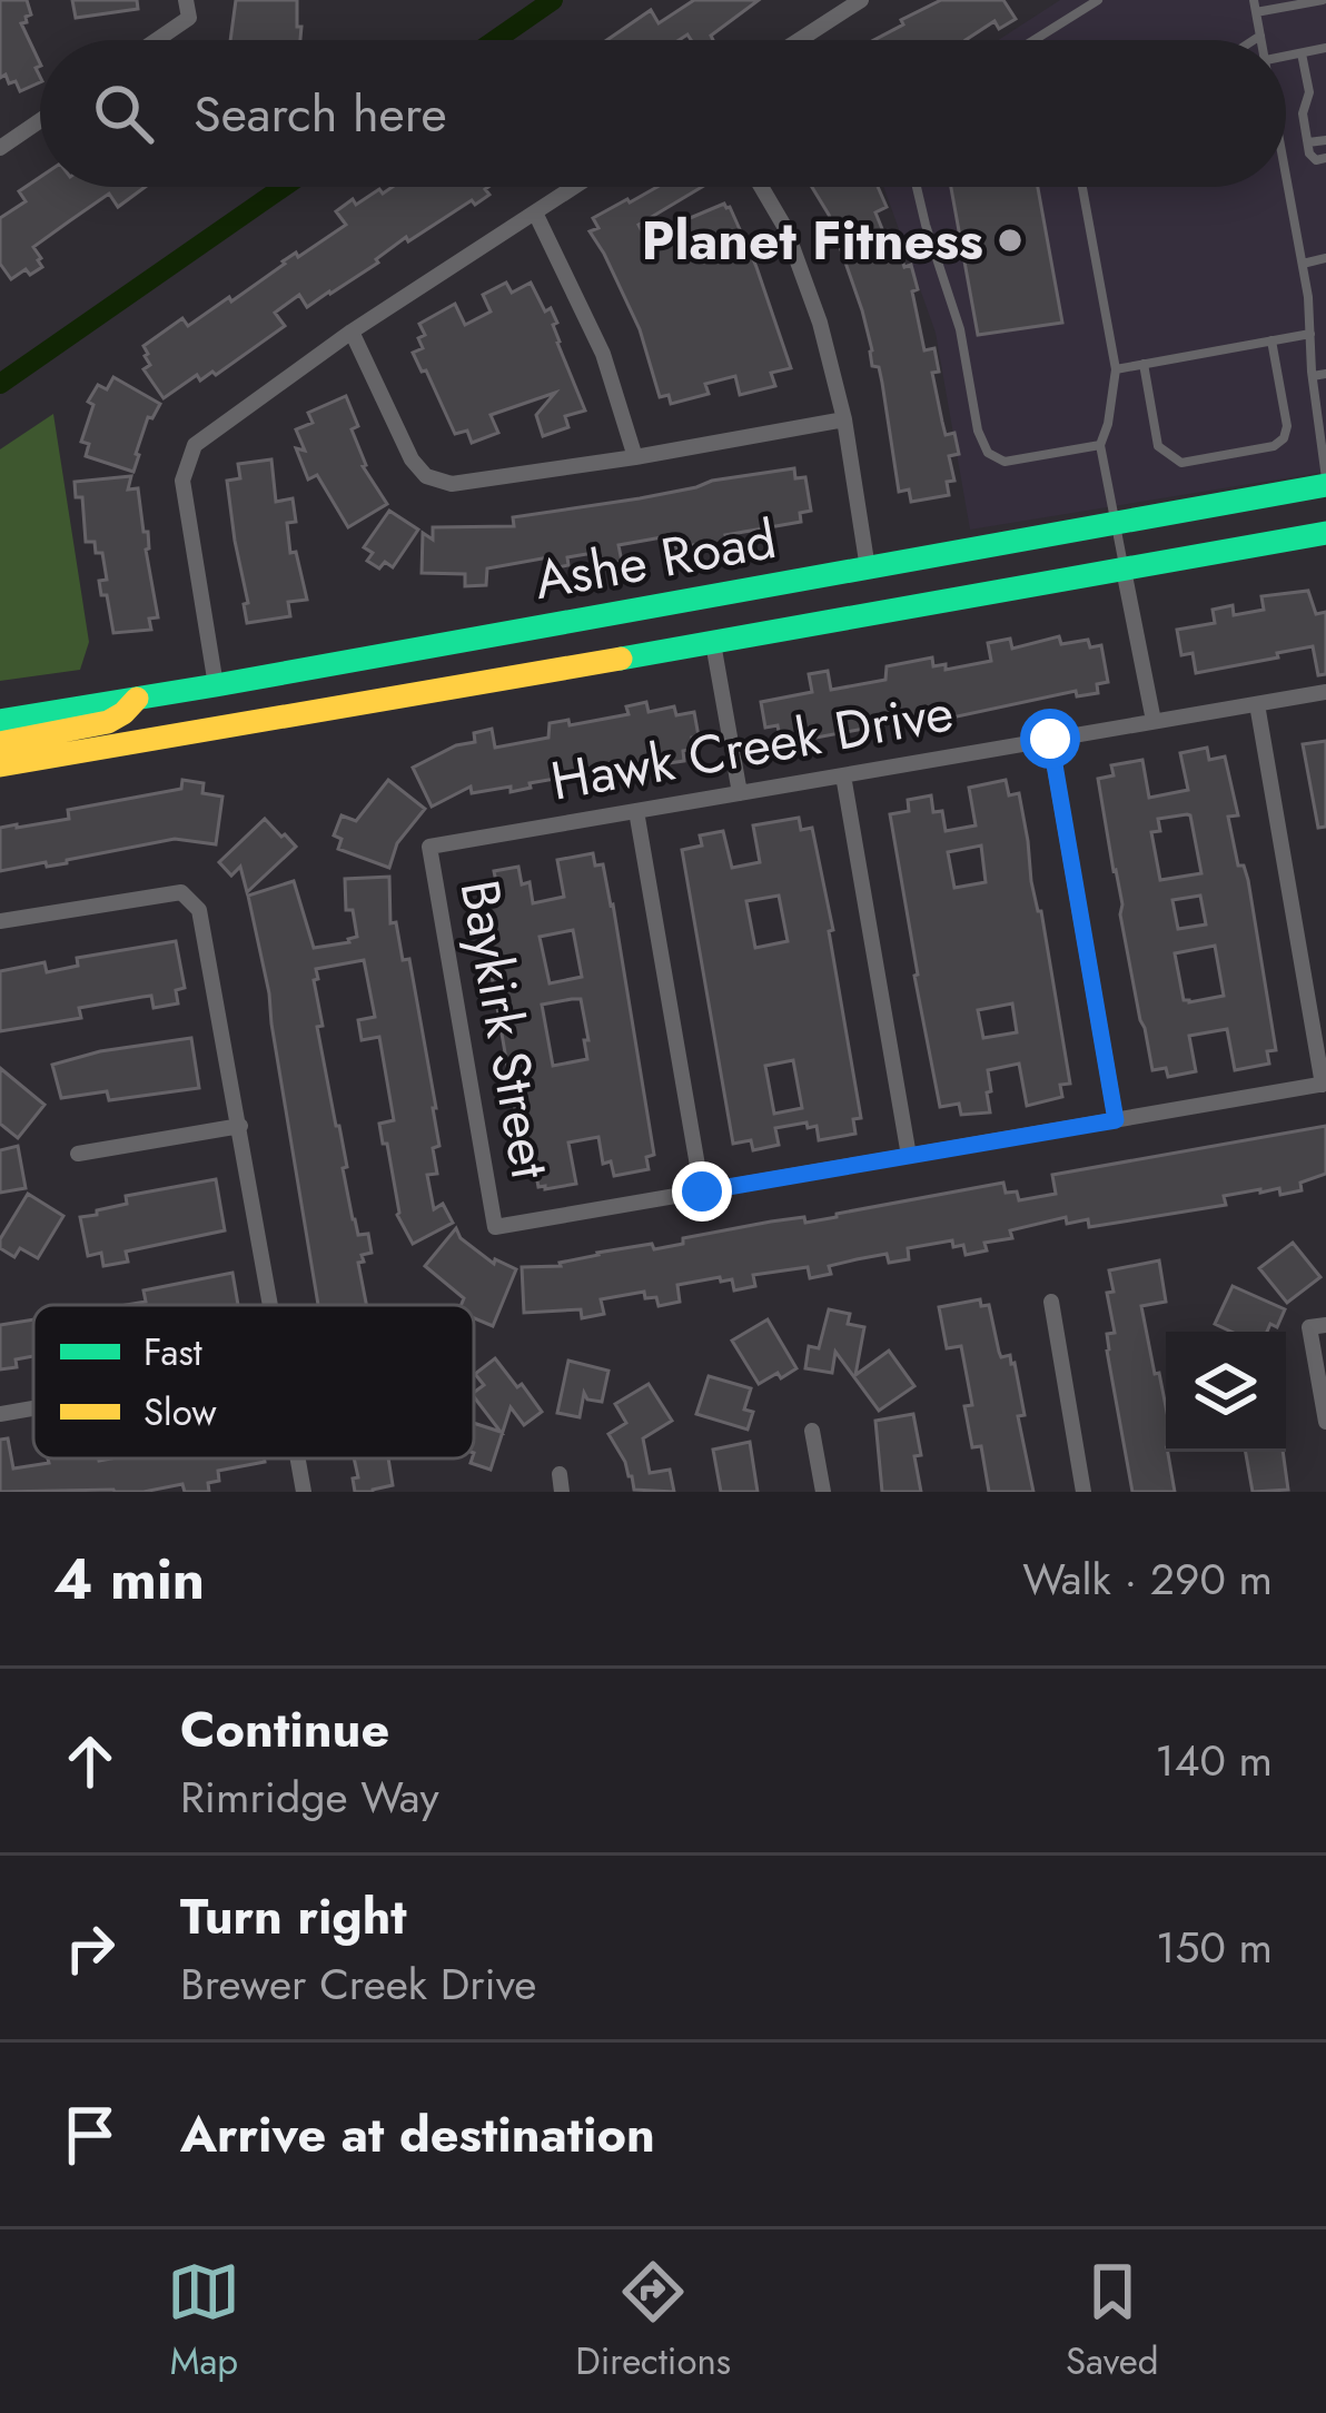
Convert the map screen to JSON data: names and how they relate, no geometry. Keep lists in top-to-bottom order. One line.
{"streets":{"street":["Ashe Road","Hawk Creek Drive","Baykirk Street"]},"crossings":[["Hawk Creek Drive","Baykirk Street"]],"places":["Planet Fitness"],"legend":["Fast","Slow"],"page":{"search":"Search here","heading":["4 min","Walk · 290 m"],"list":[["Continue","Rimridge Way","140 m"],["Turn right","Brewer Creek Drive","150 m"],"Arrive at destination"],"nav":["Map","Directions","Saved"]}}
